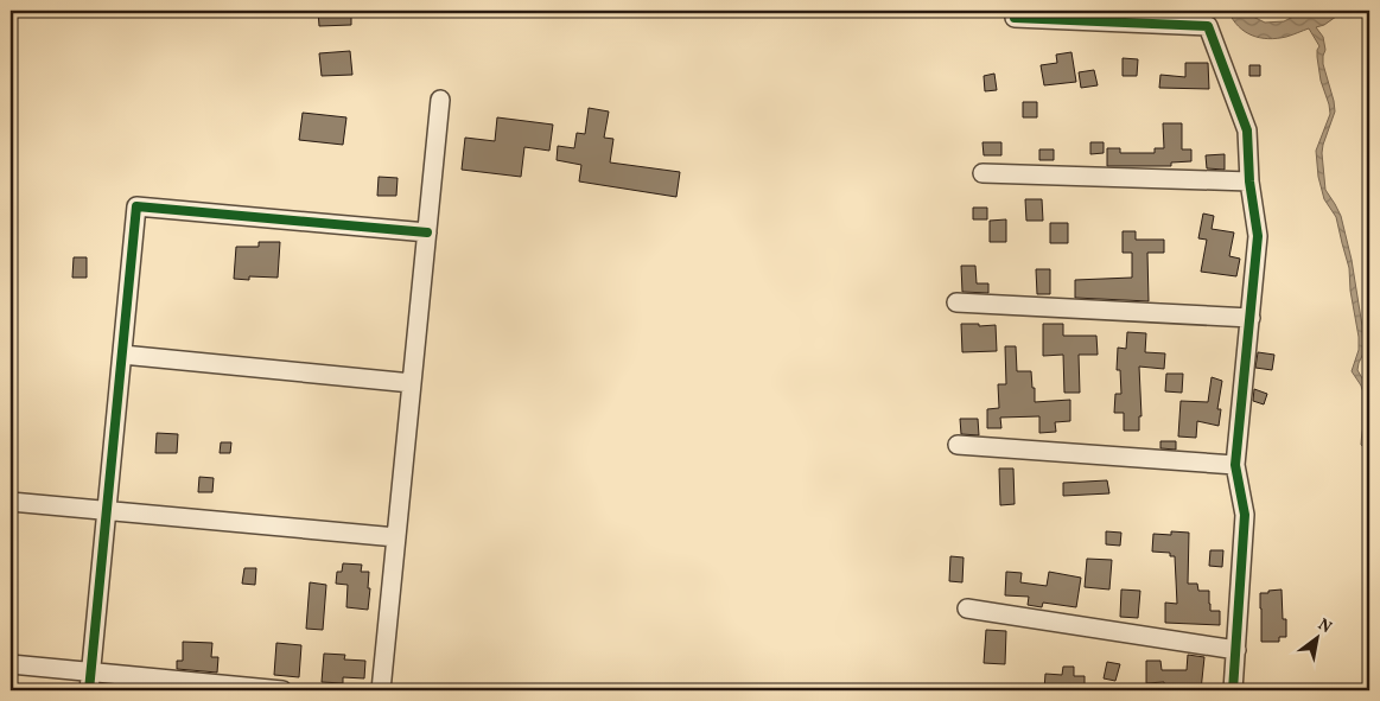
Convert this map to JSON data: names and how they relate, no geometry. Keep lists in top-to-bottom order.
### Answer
{
  "north": "top right"
}
